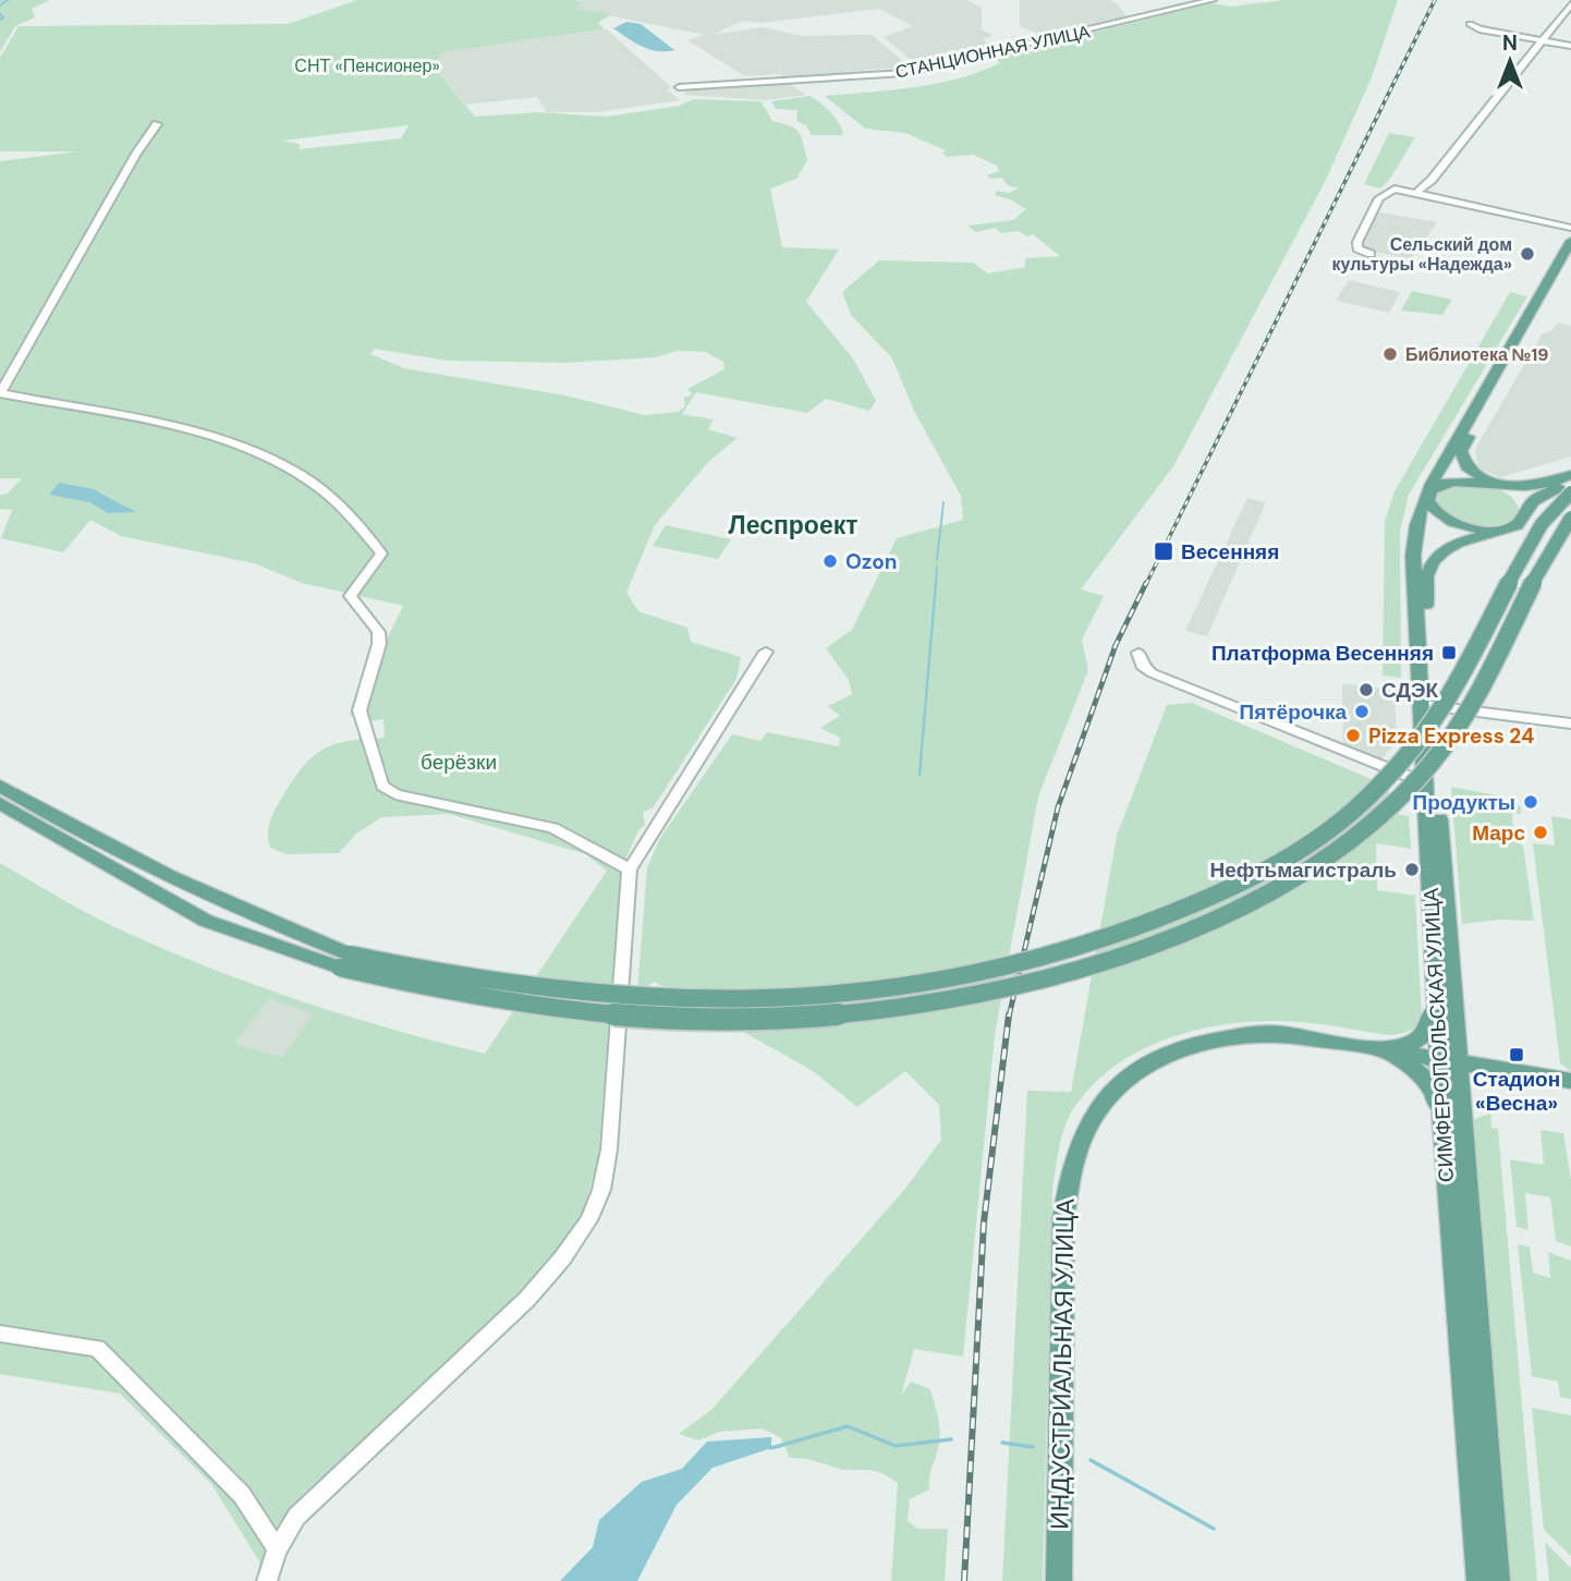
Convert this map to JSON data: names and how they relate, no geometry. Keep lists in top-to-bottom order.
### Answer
{
  "streets": {
    "main road": ["СИМФЕРОПОЛЬСКАЯ УЛИЦА", "ИНДУСТРИАЛЬНАЯ УЛИЦА"],
    "street": ["СТАНЦИОННАЯ УЛИЦА"]
  },
  "crossings": [
    ["СИМФЕРОПОЛЬСКАЯ УЛИЦА", "ИНДУСТРИАЛЬНАЯ УЛИЦА"]
  ],
  "districts": ["Леспроект"],
  "parks": ["СНТ «Пенсионер»", "берёзки"],
  "places": {
    "other": [
      "Сельский дом культуры «Надежда»",
      "Библиотека №19",
      "Ozon",
      "СДЭК",
      "Пятёрочка",
      "Pizza Express 24",
      "Продукты",
      "Марс",
      "Нефтьмагистраль"
    ],
    "transit": ["Весенняя", "Платформа Весенняя", "Стадион «Весна»"]
  },
  "north": "top"
}
